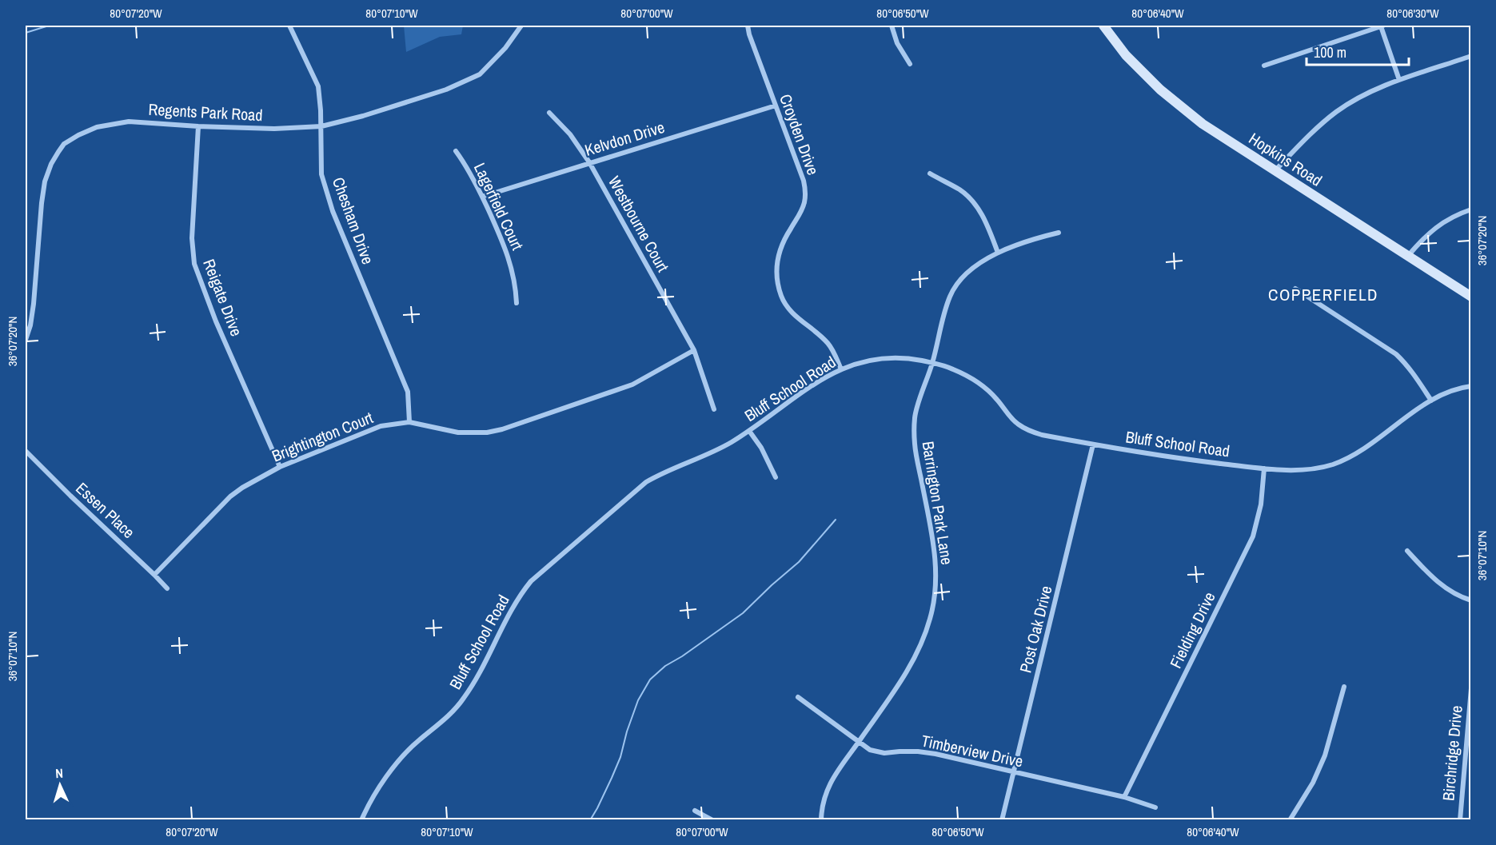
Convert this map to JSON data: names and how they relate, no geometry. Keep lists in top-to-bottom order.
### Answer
{
  "streets": {
    "main road": ["Hopkins Road"],
    "street": [
      "Regents Park Road",
      "Croyden Drive",
      "Kelvdon Drive",
      "Lagerfield Court",
      "Chesham Drive",
      "Westbourne Court",
      "Reigate Drive",
      "Bluff School Road",
      "Brightington Court",
      "Barrington Park Lane",
      "Essen Place",
      "Post Oak Drive",
      "Fielding Drive",
      "Timberview Drive",
      "Birchridge Drive"
    ]
  },
  "crossings": [
    ["Regents Park Road", "Chesham Drive"],
    ["Regents Park Road", "Reigate Drive"],
    ["Croyden Drive", "Kelvdon Drive"],
    ["Croyden Drive", "Bluff School Road"],
    ["Kelvdon Drive", "Lagerfield Court"],
    ["Kelvdon Drive", "Westbourne Court"],
    ["Chesham Drive", "Brightington Court"],
    ["Westbourne Court", "Brightington Court"],
    ["Reigate Drive", "Brightington Court"],
    ["Bluff School Road", "Barrington Park Lane"],
    ["Bluff School Road", "Post Oak Drive"],
    ["Bluff School Road", "Fielding Drive"],
    ["Brightington Court", "Essen Place"],
    ["Barrington Park Lane", "Timberview Drive"],
    ["Post Oak Drive", "Timberview Drive"],
    ["Fielding Drive", "Timberview Drive"]
  ],
  "districts": ["COPPERFIELD"],
  "scale_bar": "100 m",
  "north": "top",
  "coordinates": [
    "80°07'20\"W",
    "80°07'10\"W",
    "80°07'00\"W",
    "80°06'50\"W",
    "80°06'40\"W",
    "80°06'30\"W",
    "36°07'20\"N",
    "36°07'10\"N"
  ]
}
